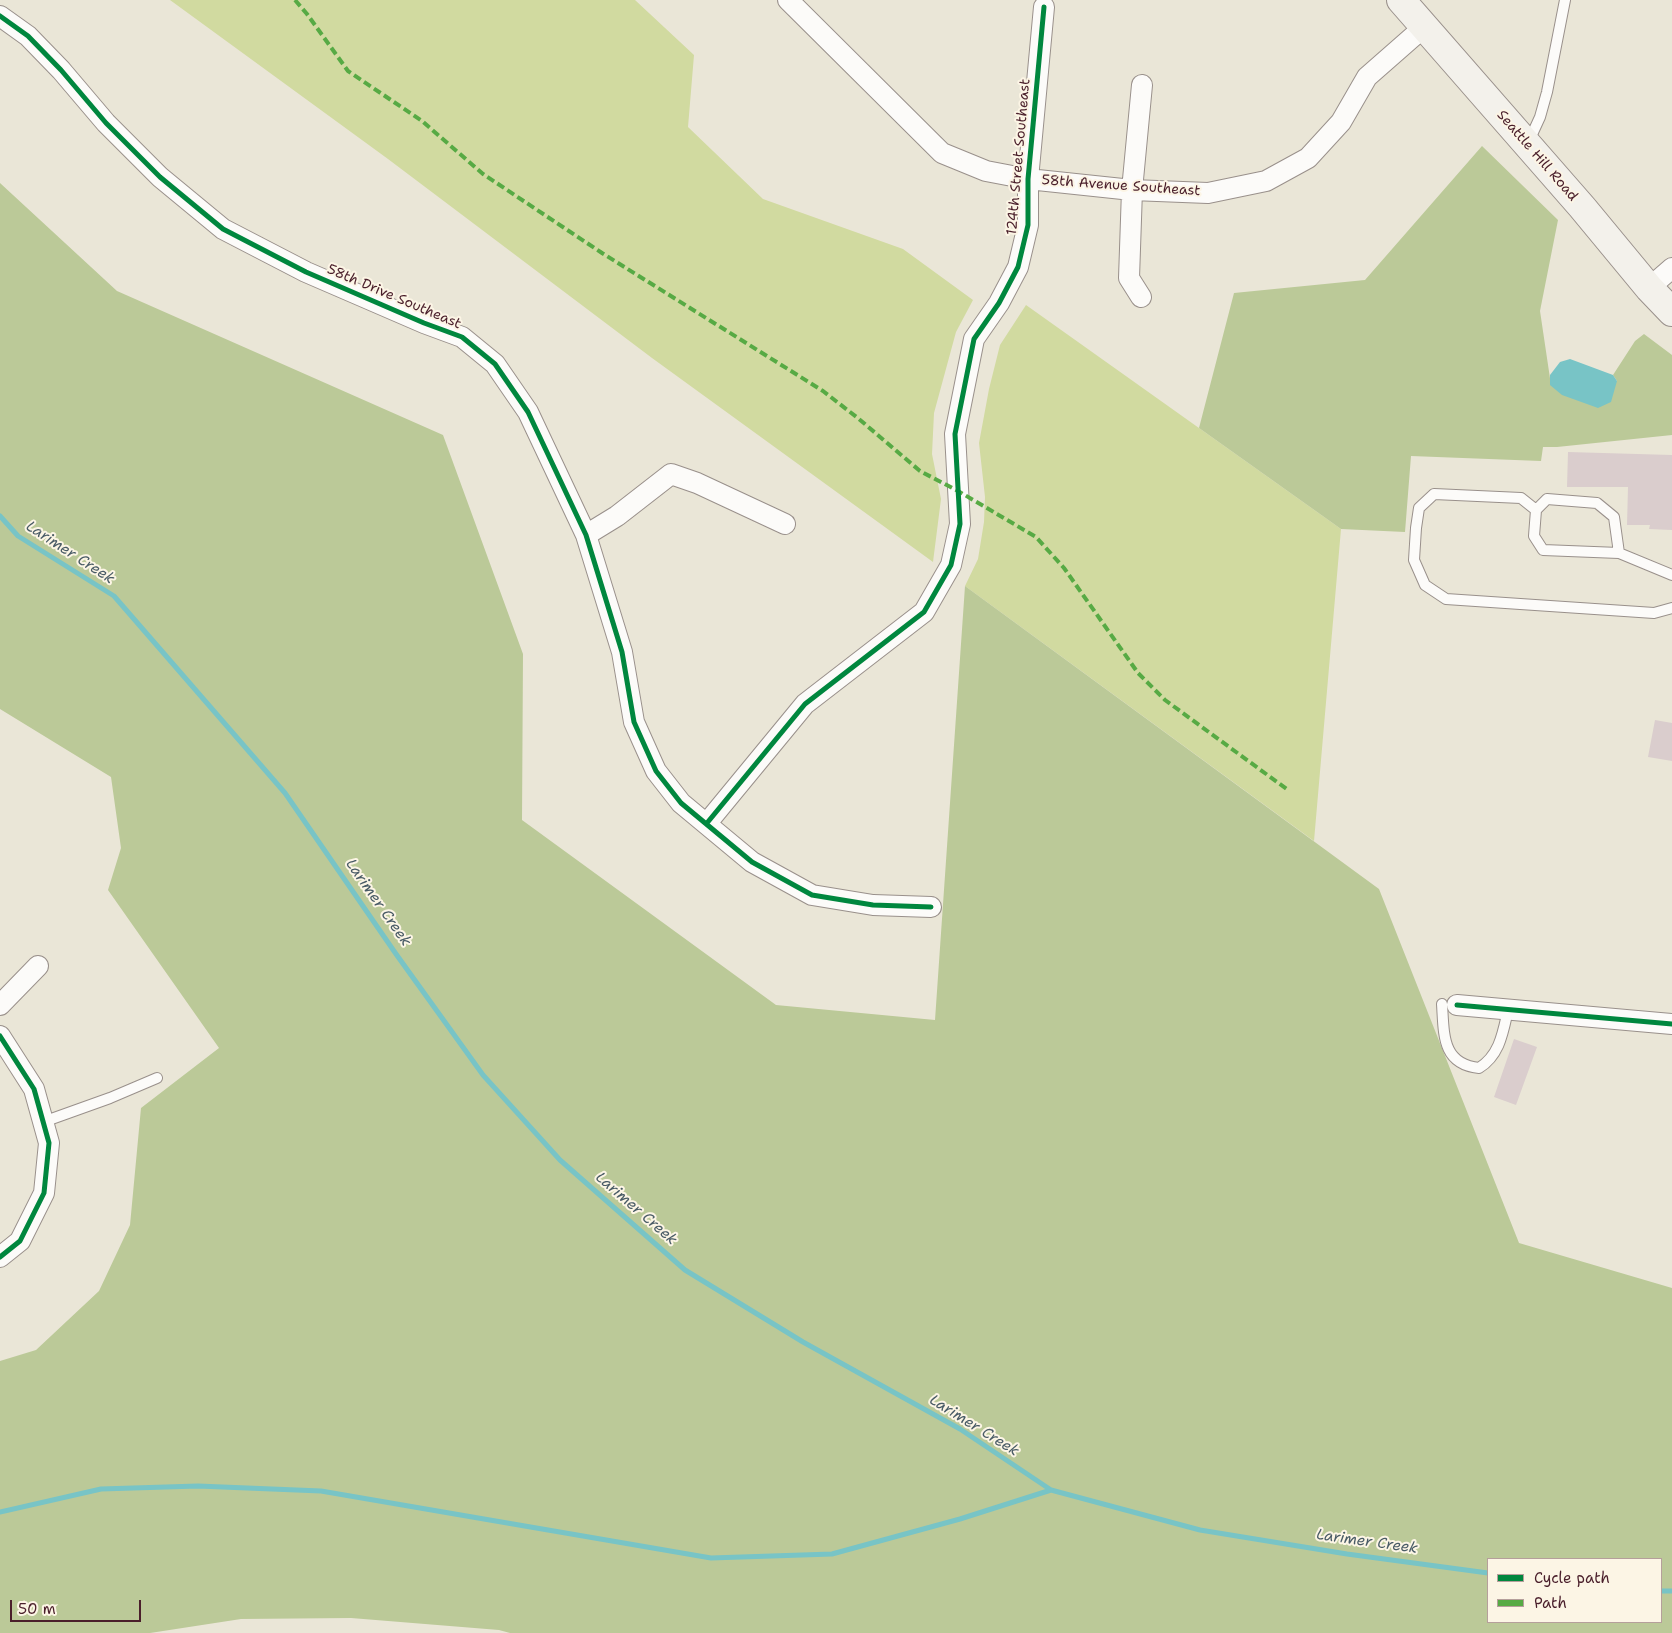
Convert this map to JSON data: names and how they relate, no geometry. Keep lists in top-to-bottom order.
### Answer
{
  "streets": {
    "main road": ["Seattle Hill Road"],
    "street": ["124th Street Southeast", "58th Avenue Southeast", "58th Drive Southeast"]
  },
  "crossings": [
    ["Seattle Hill Road", "58th Avenue Southeast"],
    ["124th Street Southeast", "58th Avenue Southeast"],
    ["124th Street Southeast", "58th Drive Southeast"]
  ],
  "water": ["Larimer Creek"],
  "legend": ["Cycle path", "Path"],
  "scale_bar": "50 m"
}
